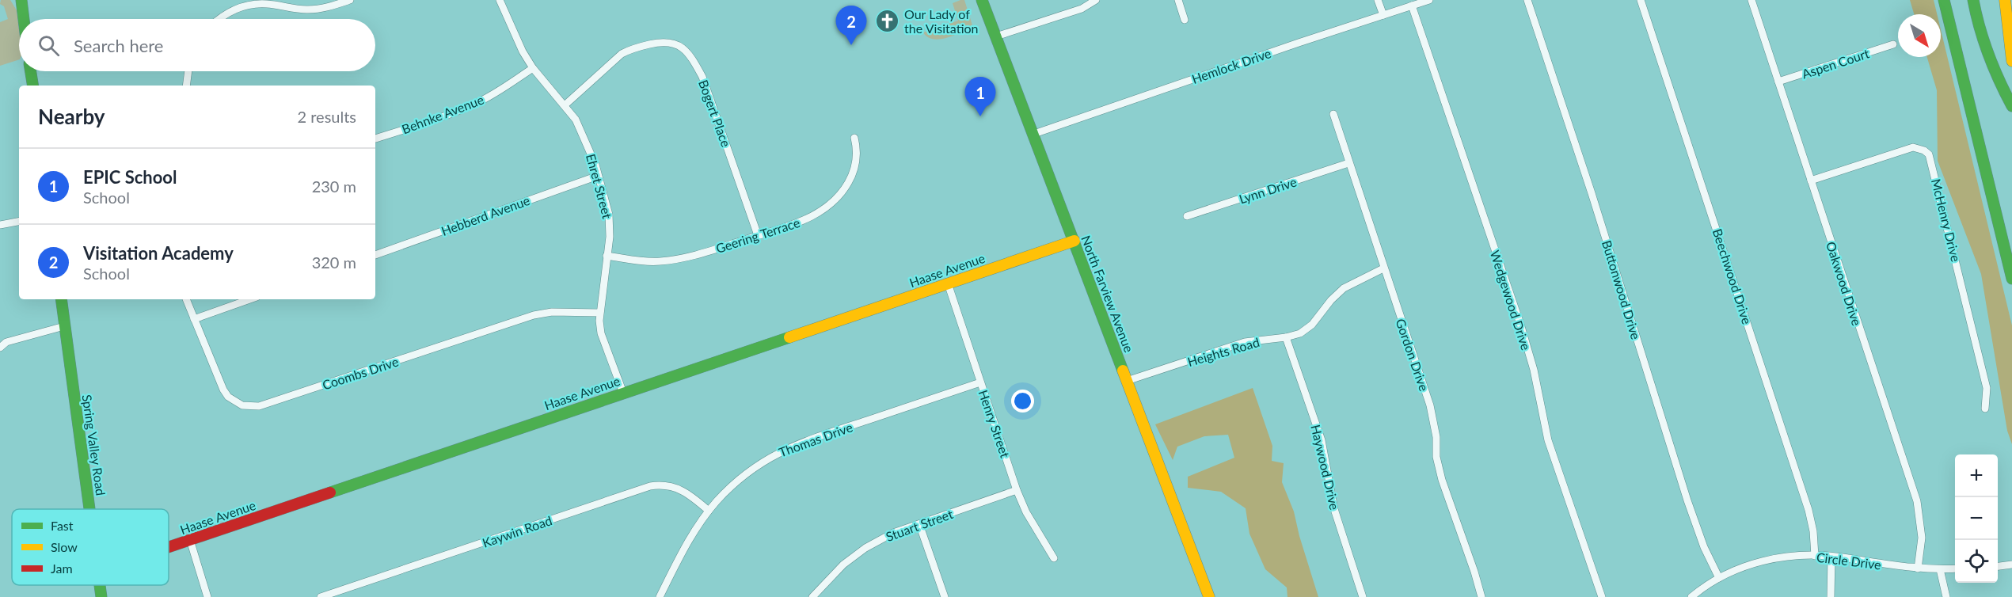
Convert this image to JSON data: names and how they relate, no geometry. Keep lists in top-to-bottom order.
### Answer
{
  "streets": {
    "main road": ["Haase Avenue", "North Farview Avenue", "Spring Valley Road"],
    "street": [
      "Aspen Court",
      "Hemlock Drive",
      "Bogert Place",
      "Behnke Avenue",
      "Ehret Street",
      "Lynn Drive",
      "Hebberd Avenue",
      "McHenry Drive",
      "Geering Terrace",
      "Beechwood Drive",
      "Oakwood Drive",
      "Buttonwood Drive",
      "Wedgewood Drive",
      "Heights Road",
      "Gordon Drive",
      "Coombs Drive",
      "Henry Street",
      "Thomas Drive",
      "Haywood Drive",
      "Stuart Street",
      "Kaywin Road",
      "Circle Drive"
    ]
  },
  "crossings": [
    ["Aspen Court", "Oakwood Drive"],
    ["Hemlock Drive", "North Farview Avenue"],
    ["Hemlock Drive", "Wedgewood Drive"],
    ["Bogert Place", "Ehret Street"],
    ["Bogert Place", "Geering Terrace"],
    ["Behnke Avenue", "Ehret Street"],
    ["Ehret Street", "Hebberd Avenue"],
    ["Ehret Street", "Geering Terrace"],
    ["Ehret Street", "Haase Avenue"],
    ["Ehret Street", "Coombs Drive"],
    ["Lynn Drive", "Gordon Drive"],
    ["McHenry Drive", "Oakwood Drive"],
    ["Haase Avenue", "North Farview Avenue"],
    ["Haase Avenue", "Henry Street"],
    ["Beechwood Drive", "Circle Drive"],
    ["Oakwood Drive", "Circle Drive"],
    ["Buttonwood Drive", "Circle Drive"],
    ["North Farview Avenue", "Heights Road"],
    ["Heights Road", "Gordon Drive"],
    ["Heights Road", "Haywood Drive"],
    ["Henry Street", "Thomas Drive"],
    ["Henry Street", "Stuart Street"],
    ["Thomas Drive", "Kaywin Road"]
  ],
  "places": {
    "church": ["Our Lady of the Visitation"]
  },
  "legend": ["Fast", "Slow", "Jam"],
  "north": "bottom right",
  "page": {
    "pins": ["2", "1"],
    "search": "Search here",
    "heading": ["Nearby", "2 results"],
    "list": [
      {
        "mark": "1",
        "name": "EPIC School",
        "note": "School",
        "value": "230 m"
      },
      {
        "mark": "2",
        "name": "Visitation Academy",
        "note": "School",
        "value": "320 m"
      }
    ],
    "map_buttons": ["+", "−"]
  }
}
